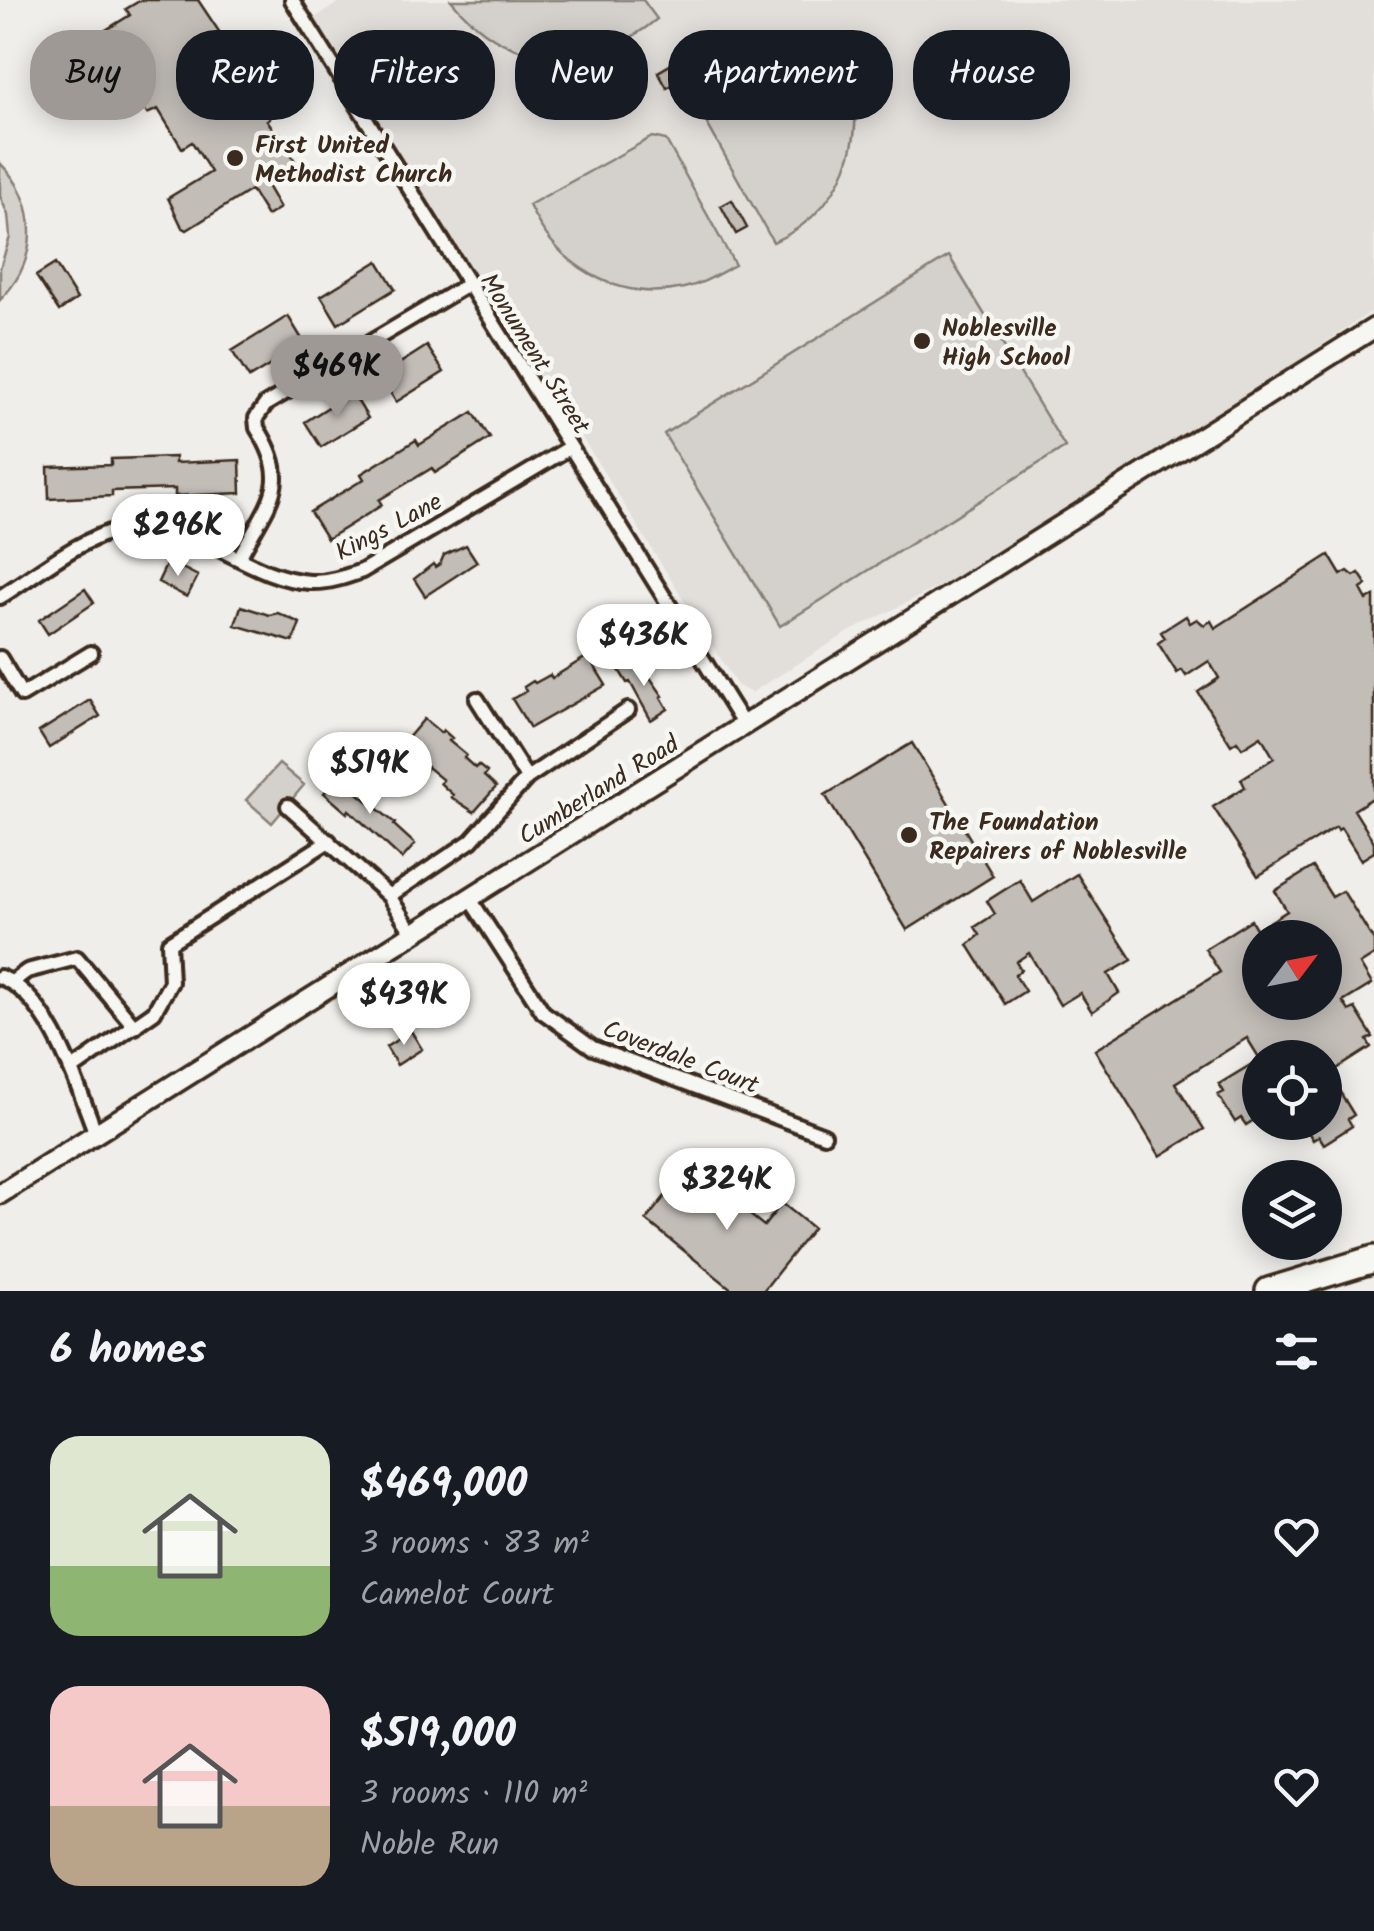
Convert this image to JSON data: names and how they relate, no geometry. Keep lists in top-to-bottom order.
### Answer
{
  "streets": {
    "street": [
      "Monument Street",
      "Kings Lane",
      "Cumberland Road",
      "Coverdale Court"
    ]
  },
  "crossings": [
    ["Monument Street", "Kings Lane"],
    ["Monument Street", "Cumberland Road"],
    ["Cumberland Road", "Coverdale Court"]
  ],
  "places": ["First United Methodist Church", "Noblesville High School", "The Foundation Repairers of Noblesville"],
  "north": "top right",
  "page": {
    "chip": [
      "Buy",
      "Rent",
      "Filters",
      "New",
      "Apartment",
      "House"
    ],
    "price": [
      "$469K",
      "$296K",
      "$436K",
      "$519K",
      "$439K",
      "$324K"
    ],
    "heading": "6 homes",
    "list": [
      {
        "name": "$469,000",
        "note": "3 rooms · 83 m² · Camelot Court"
      },
      {
        "name": "$519,000",
        "note": "3 rooms · 110 m² · Noble Run"
      }
    ]
  }
}
